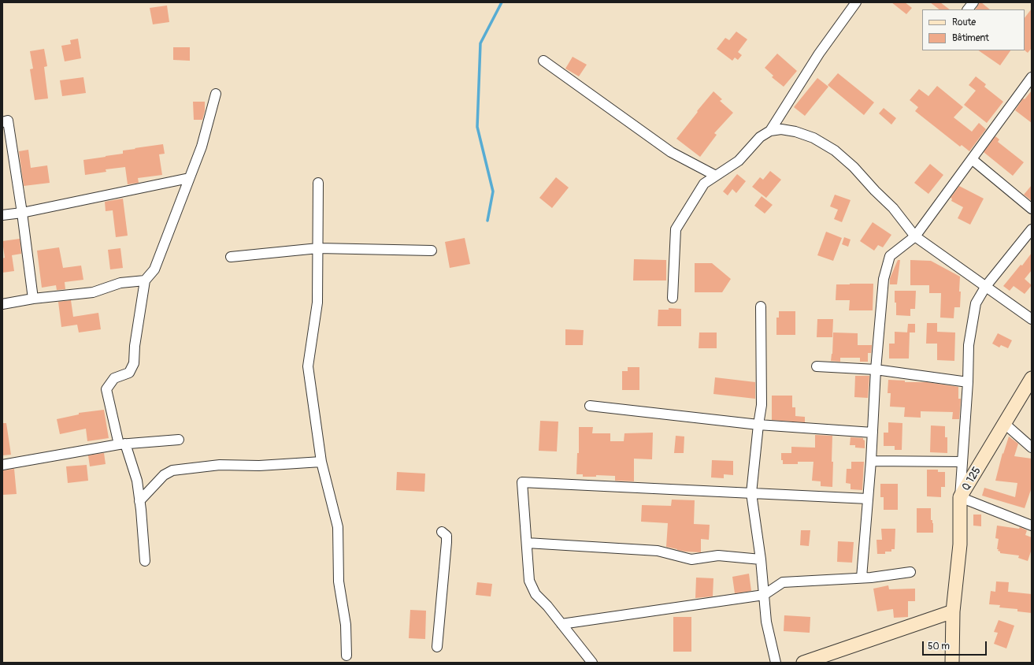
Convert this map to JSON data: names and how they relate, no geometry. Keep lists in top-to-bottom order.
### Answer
{
  "streets": {
    "street": ["Q 125"]
  },
  "legend": ["Route", "Bâtiment"],
  "scale_bar": "50 m"
}
